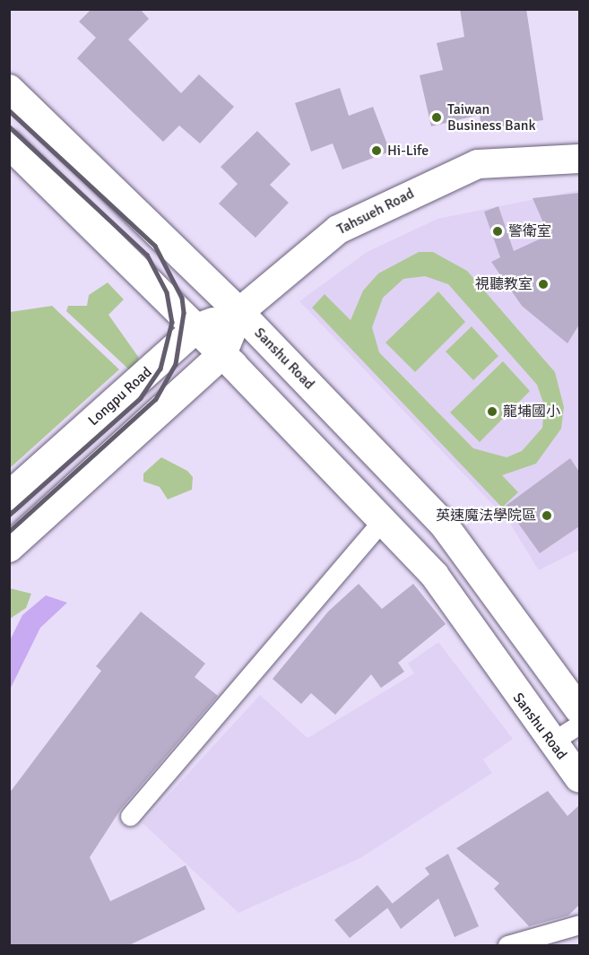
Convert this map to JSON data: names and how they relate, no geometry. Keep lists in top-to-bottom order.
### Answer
{
  "streets": {
    "street": ["Tahsueh Road", "Sanshu Road", "Longpu Road"]
  },
  "crossings": [
    ["Tahsueh Road", "Sanshu Road"],
    ["Tahsueh Road", "Longpu Road"],
    ["Sanshu Road", "Longpu Road"]
  ],
  "places": [
    "Taiwan Business Bank",
    "Hi-Life",
    "警衛室",
    "視聽教室",
    "龍埔國小",
    "英速魔法學院區"
  ]
}
